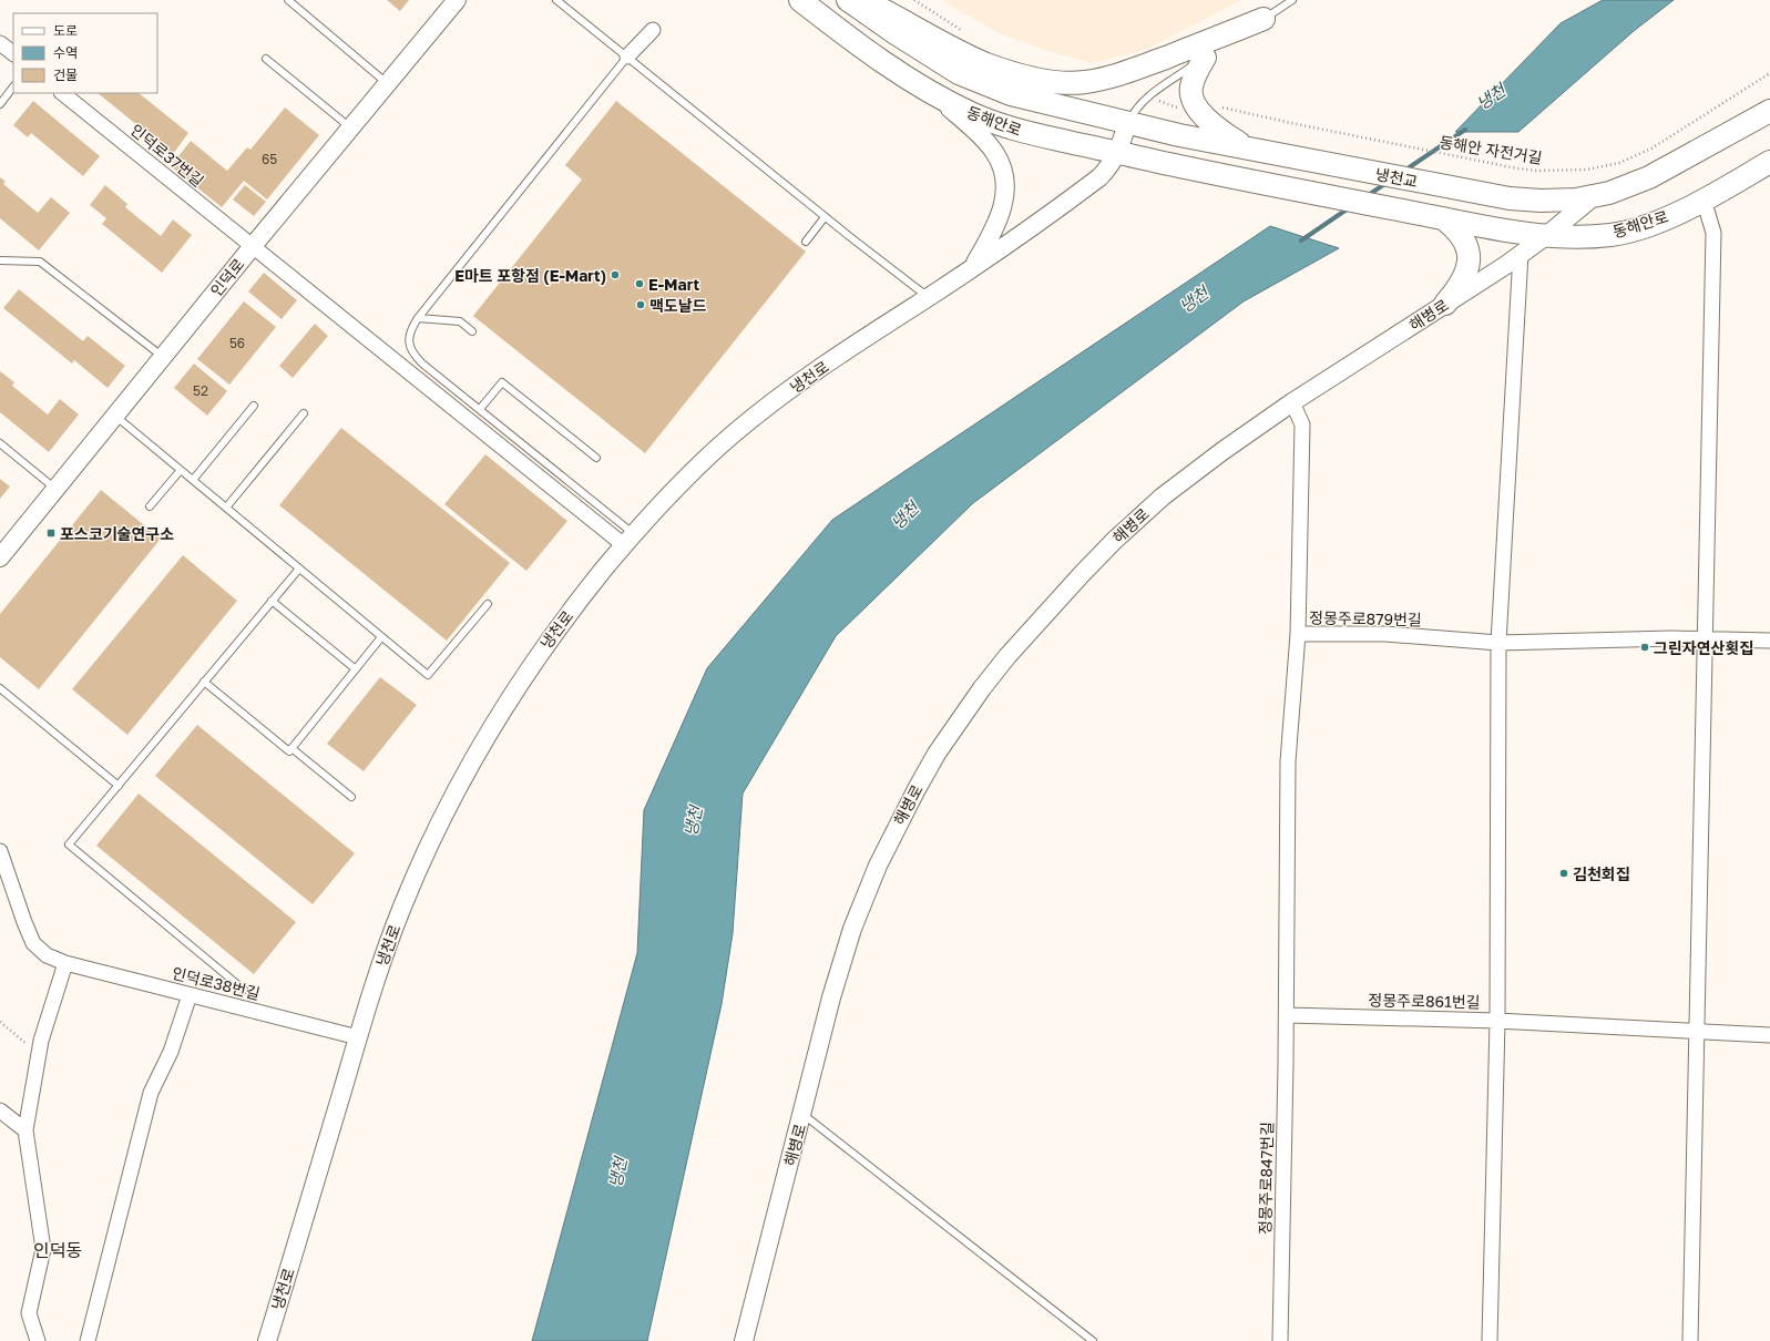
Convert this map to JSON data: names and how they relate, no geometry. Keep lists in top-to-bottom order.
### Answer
{
  "streets": {
    "main road": ["동해안로", "냉천교"],
    "street": [
      "인덕로37번길",
      "인덕로",
      "해병로",
      "냉천로",
      "정몽주로879번길",
      "인덕로38번길",
      "정몽주로861번길",
      "정몽주로847번길"
    ],
    "path": ["동해안 자전거길"]
  },
  "crossings": [
    ["동해안로", "냉천교"],
    ["동해안로", "해병로"],
    ["동해안로", "냉천로"],
    ["인덕로37번길", "인덕로"],
    ["인덕로37번길", "냉천로"],
    ["냉천교", "해병로"],
    ["냉천로", "인덕로38번길"],
    ["정몽주로879번길", "정몽주로861번길"],
    ["정몽주로879번길", "정몽주로847번길"],
    ["정몽주로861번길", "정몽주로847번길"]
  ],
  "districts": ["인덕동"],
  "water": ["냉천"],
  "places": {
    "other": [
      "E마트 포항점 (E-Mart)",
      "E-Mart",
      "맥도날드",
      "그린자연산횟집",
      "김천회집"
    ],
    "transit": ["포스코기술연구소"]
  },
  "house_numbers": ["65", "56", "52"],
  "legend": ["도로", "수역", "건물"]
}
